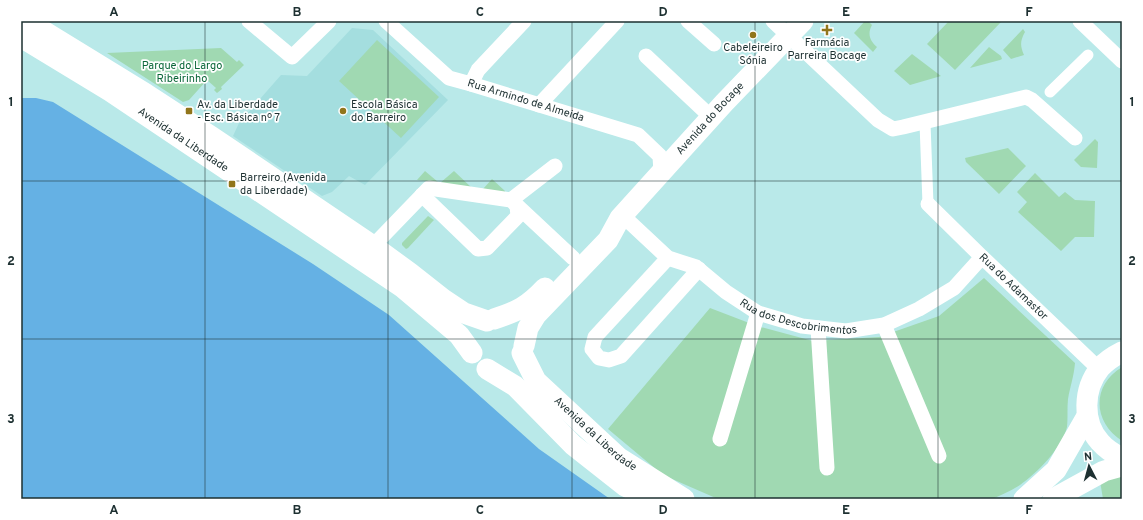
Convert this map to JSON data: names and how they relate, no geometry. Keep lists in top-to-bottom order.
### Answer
{
  "streets": {
    "main road": ["Avenida do Bocage", "Avenida da Liberdade"],
    "street": ["Rua Armindo de Almeida", "Rua do Adamastor", "Rua dos Descobrimentos"]
  },
  "crossings": [
    ["Rua Armindo de Almeida", "Avenida do Bocage"],
    ["Avenida do Bocage", "Avenida da Liberdade"],
    ["Avenida do Bocage", "Rua dos Descobrimentos"],
    ["Rua do Adamastor", "Rua dos Descobrimentos"]
  ],
  "parks": ["Parque do Largo Ribeirinho"],
  "places": {
    "health": ["Farmácia Parreira Bocage"],
    "other": ["Cabeleireiro Sónia", "Escola Básica do Barreiro"],
    "transit": ["Av. da Liberdade - Esc. Básica nº 7", "Barreiro (Avenida da Liberdade)"]
  },
  "north": "top",
  "grid": {
    "columns": [
      "A",
      "B",
      "C",
      "D",
      "E",
      "F"
    ],
    "rows": ["1", "2", "3"]
  }
}
